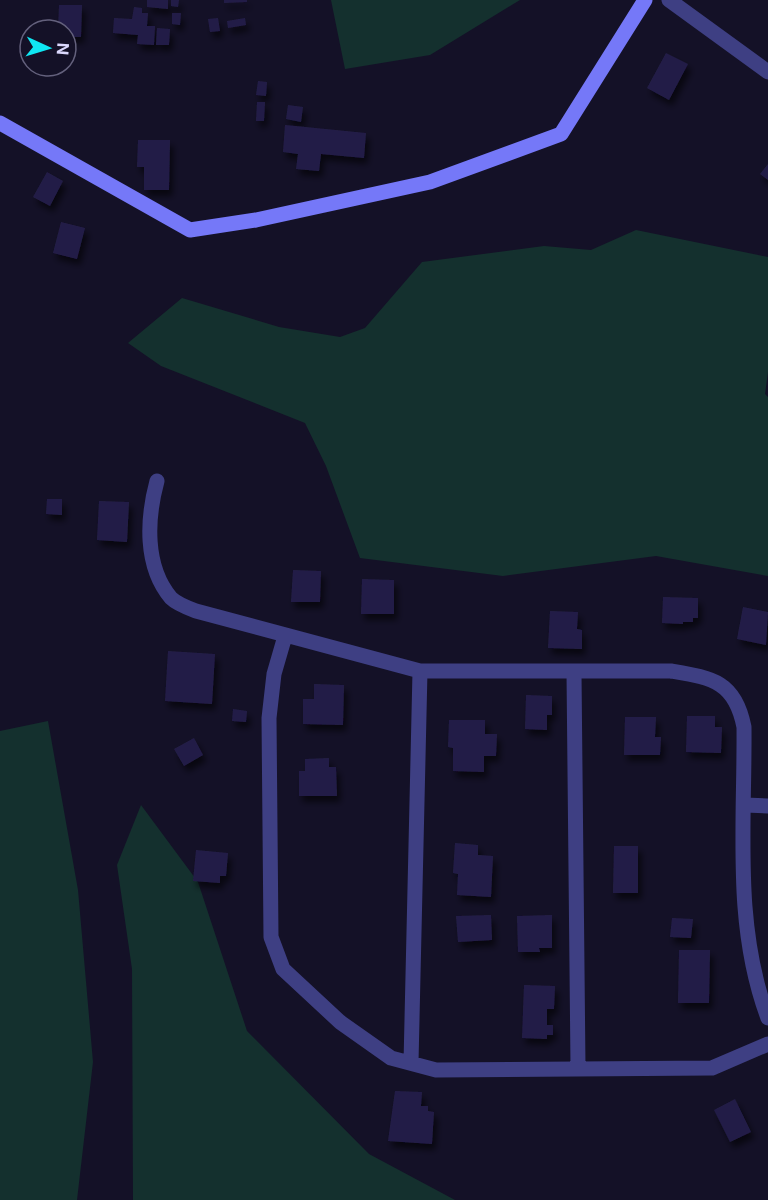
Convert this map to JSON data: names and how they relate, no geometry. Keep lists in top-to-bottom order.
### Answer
{
  "north": "right"
}
